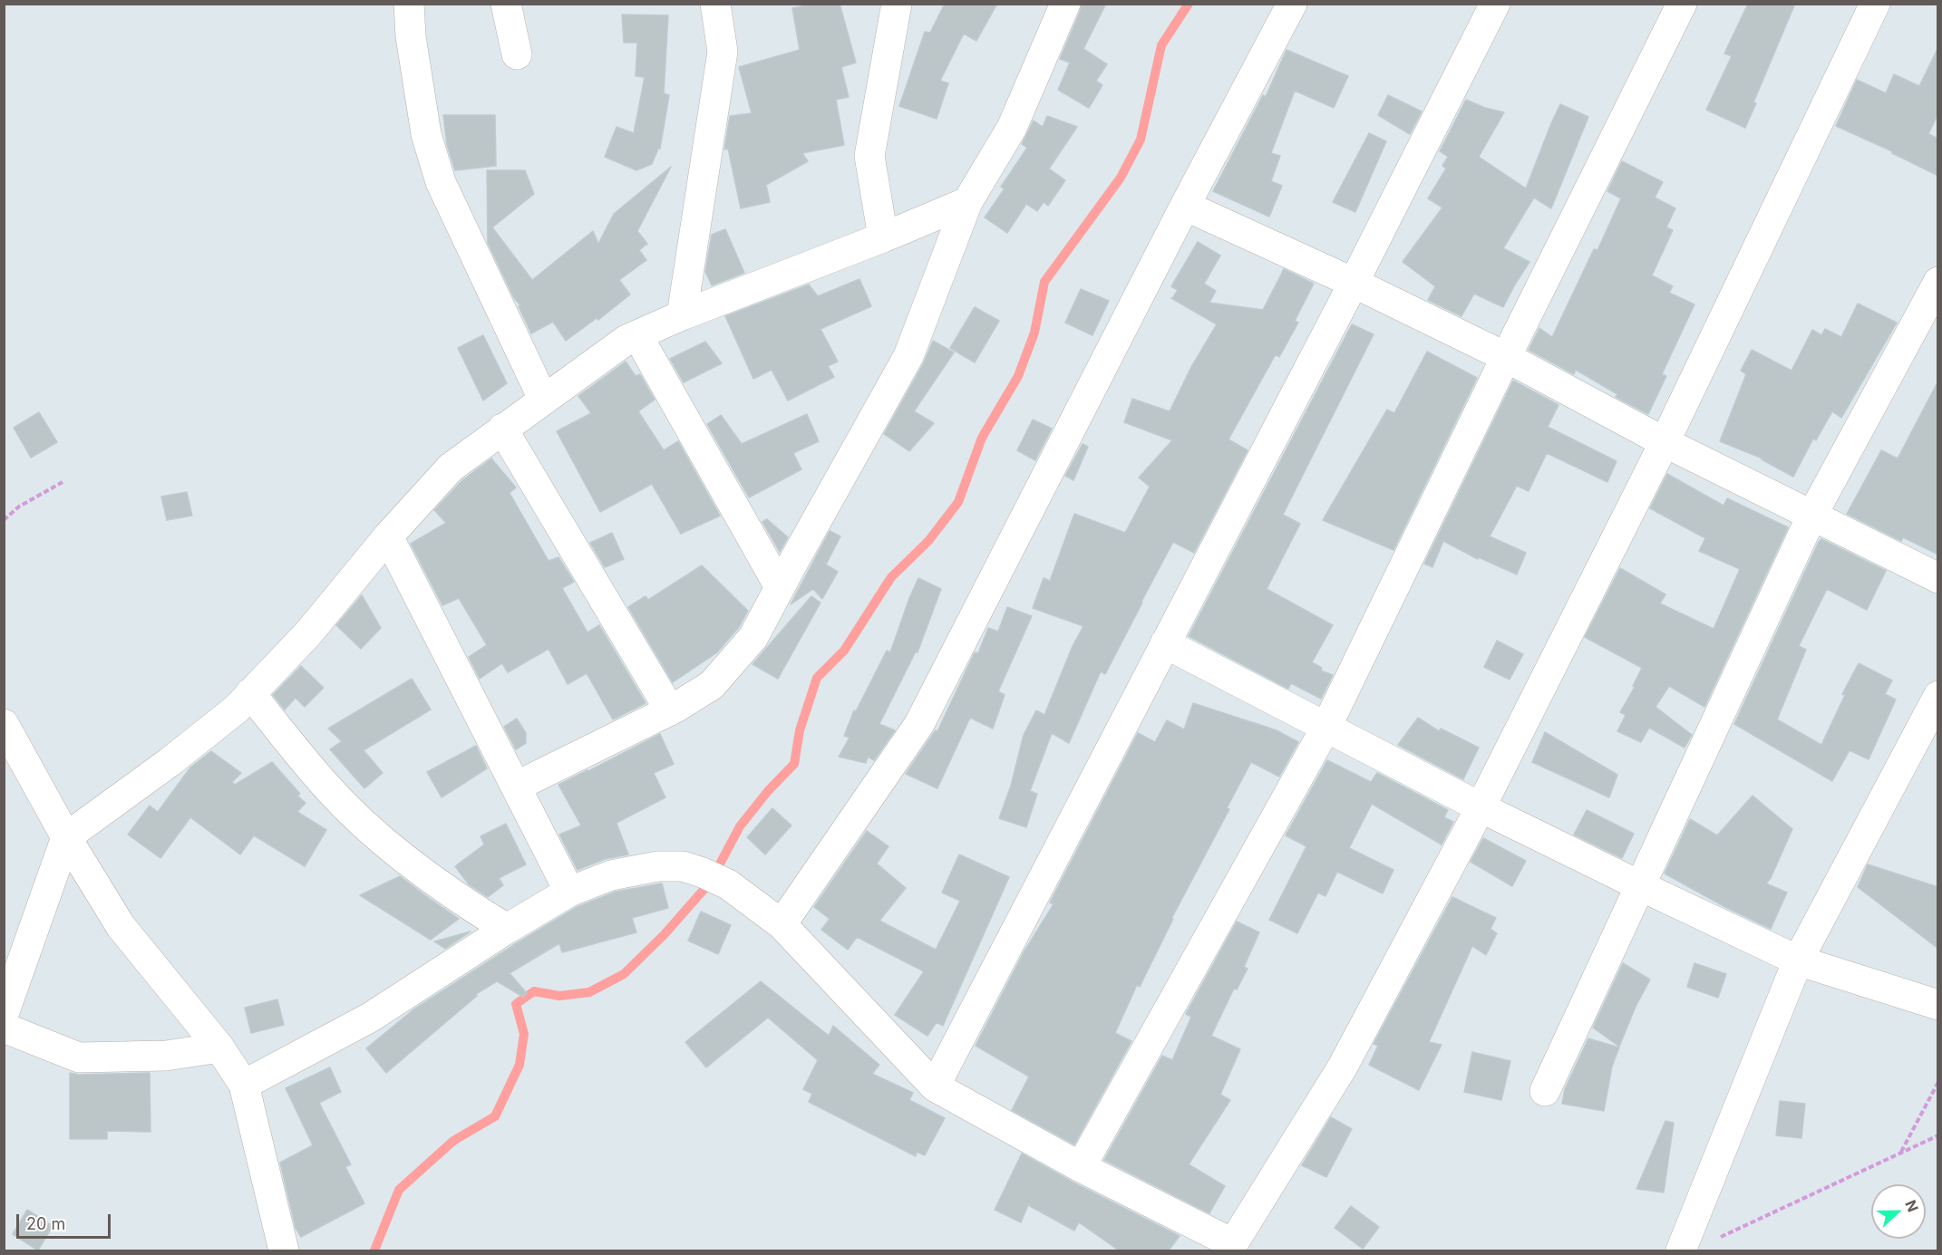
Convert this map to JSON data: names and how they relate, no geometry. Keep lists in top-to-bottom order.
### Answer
{
  "scale_bar": "20 m",
  "north": "right"
}
